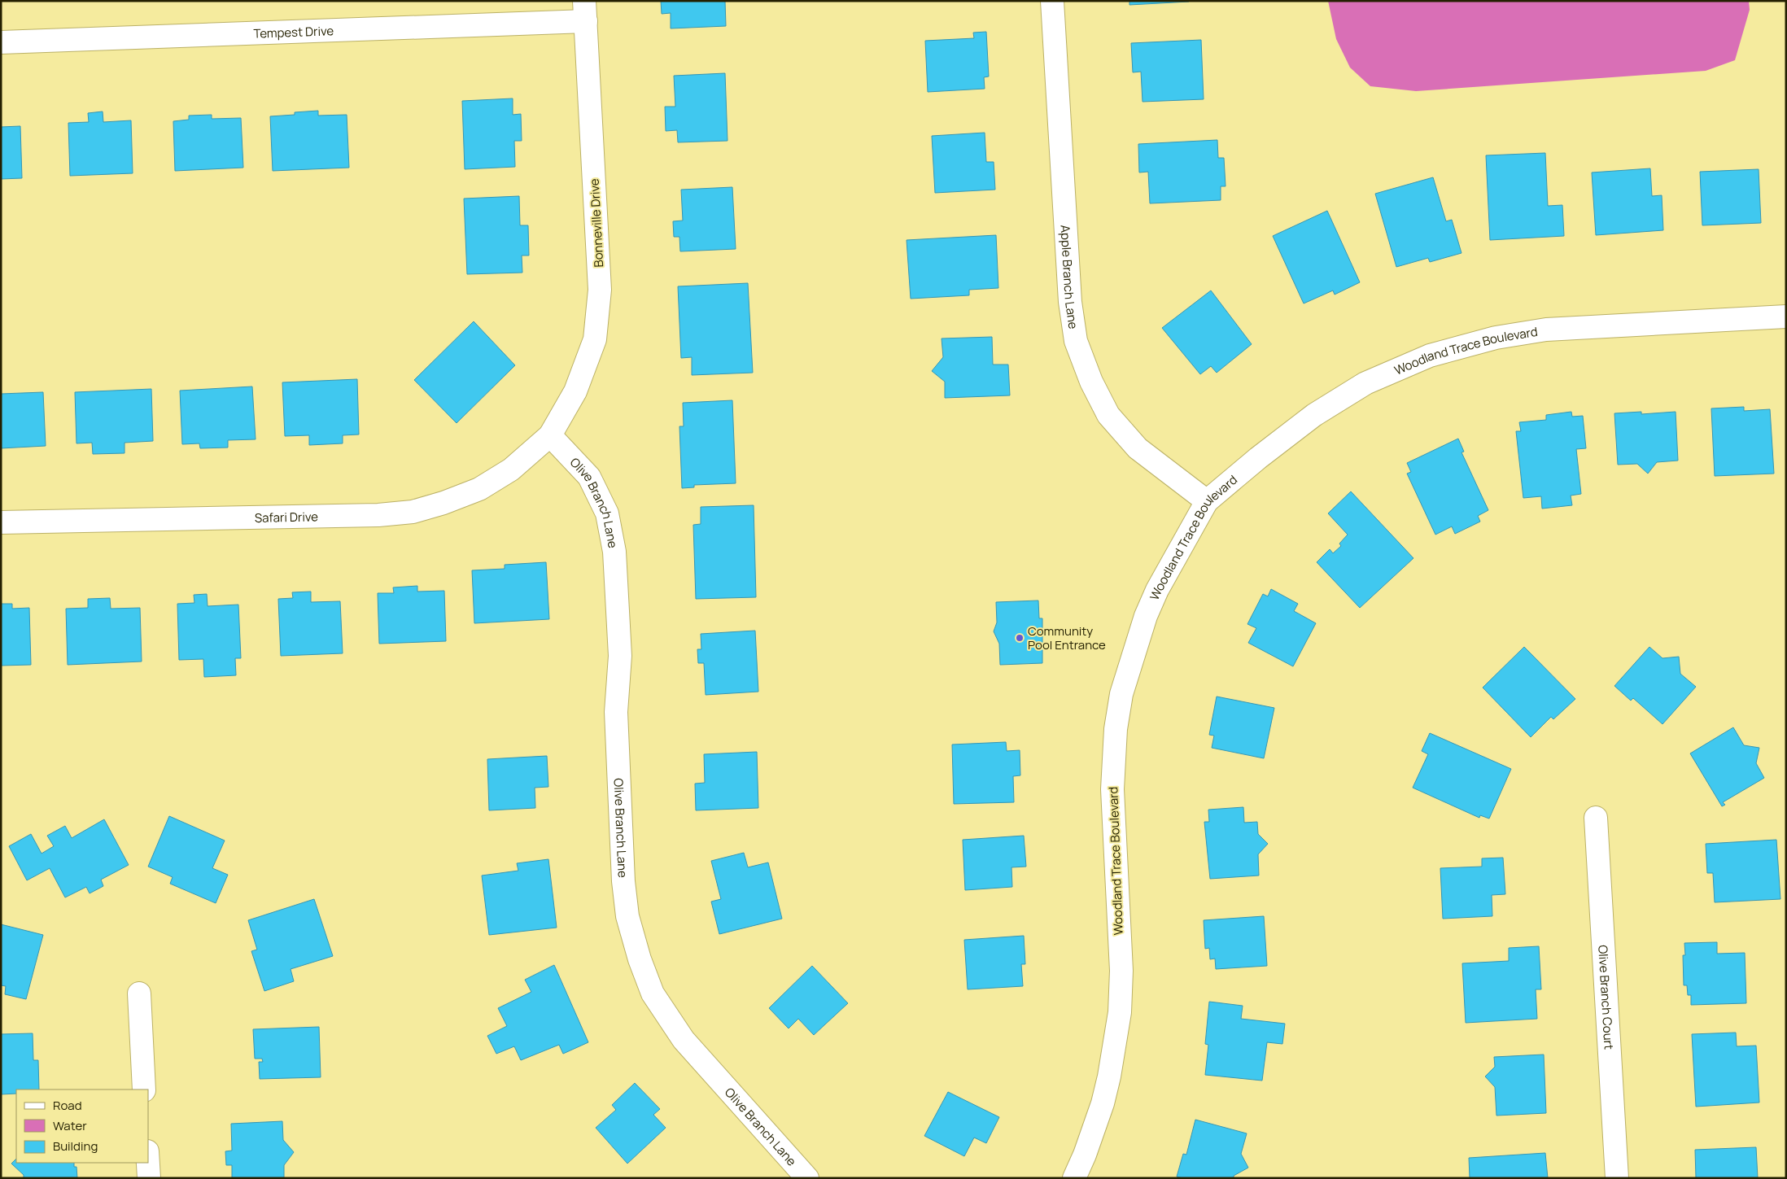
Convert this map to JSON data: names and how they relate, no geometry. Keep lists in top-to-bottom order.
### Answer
{
  "streets": {
    "street": [
      "Tempest Drive",
      "Bonneville Drive",
      "Apple Branch Lane",
      "Woodland Trace Boulevard",
      "Olive Branch Lane",
      "Safari Drive",
      "Olive Branch Court"
    ]
  },
  "crossings": [
    ["Tempest Drive", "Bonneville Drive"],
    ["Bonneville Drive", "Olive Branch Lane"],
    ["Bonneville Drive", "Safari Drive"],
    ["Apple Branch Lane", "Woodland Trace Boulevard"],
    ["Olive Branch Lane", "Safari Drive"]
  ],
  "places": ["Community Pool Entrance"],
  "legend": ["Road", "Water", "Building"]
}
